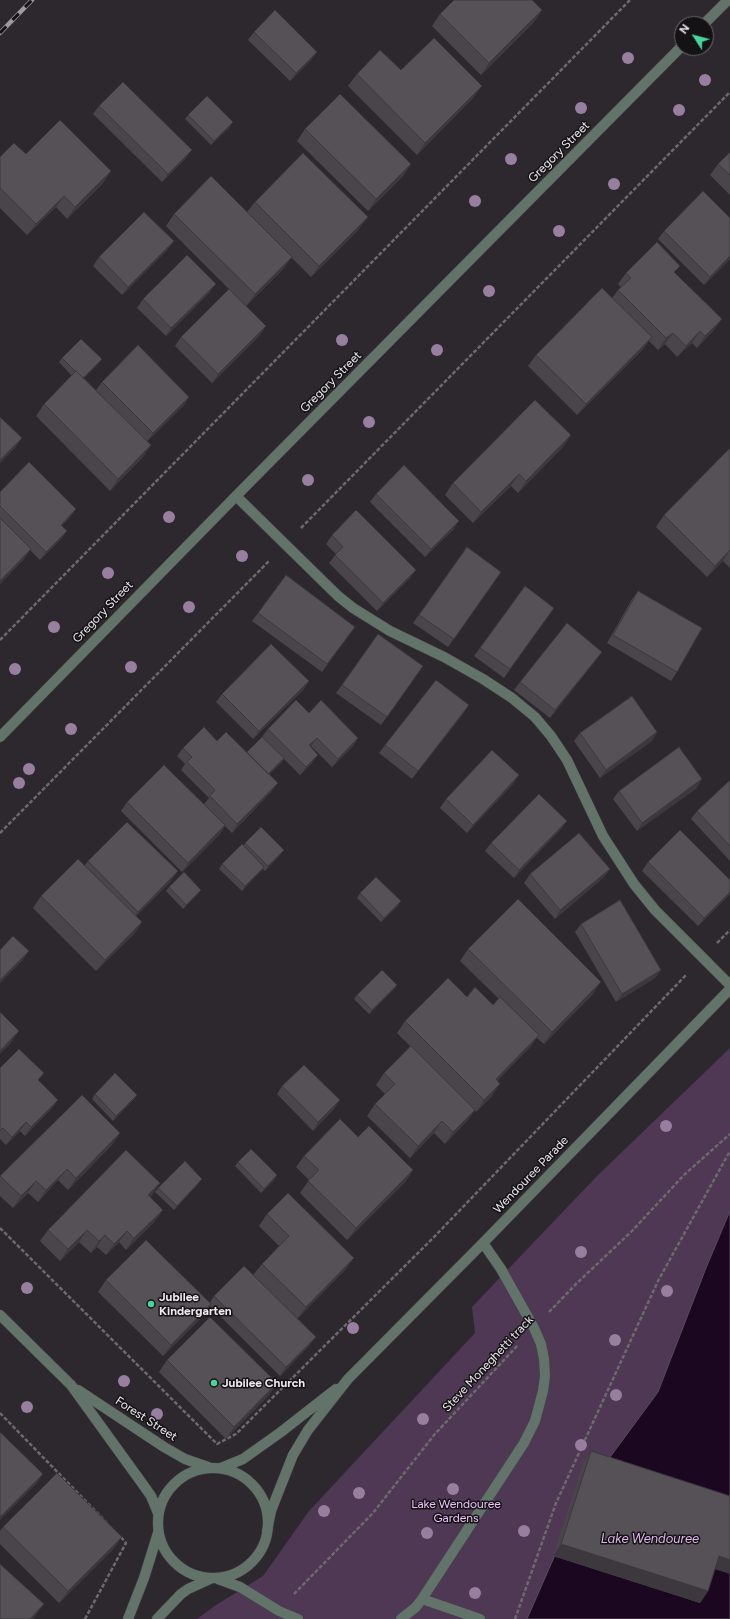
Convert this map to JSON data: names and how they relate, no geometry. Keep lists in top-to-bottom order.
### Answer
{
  "streets": {
    "street": ["Gregory Street", "Wendouree Parade", "Forest Street"],
    "path": ["Steve Moneghetti track"]
  },
  "crossings": [
    ["Wendouree Parade", "Forest Street"]
  ],
  "water": ["Lake Wendouree"],
  "parks": ["Lake Wendouree Gardens"],
  "places": ["Jubilee Kindergarten", "Jubilee Church"],
  "north": "top left"
}
